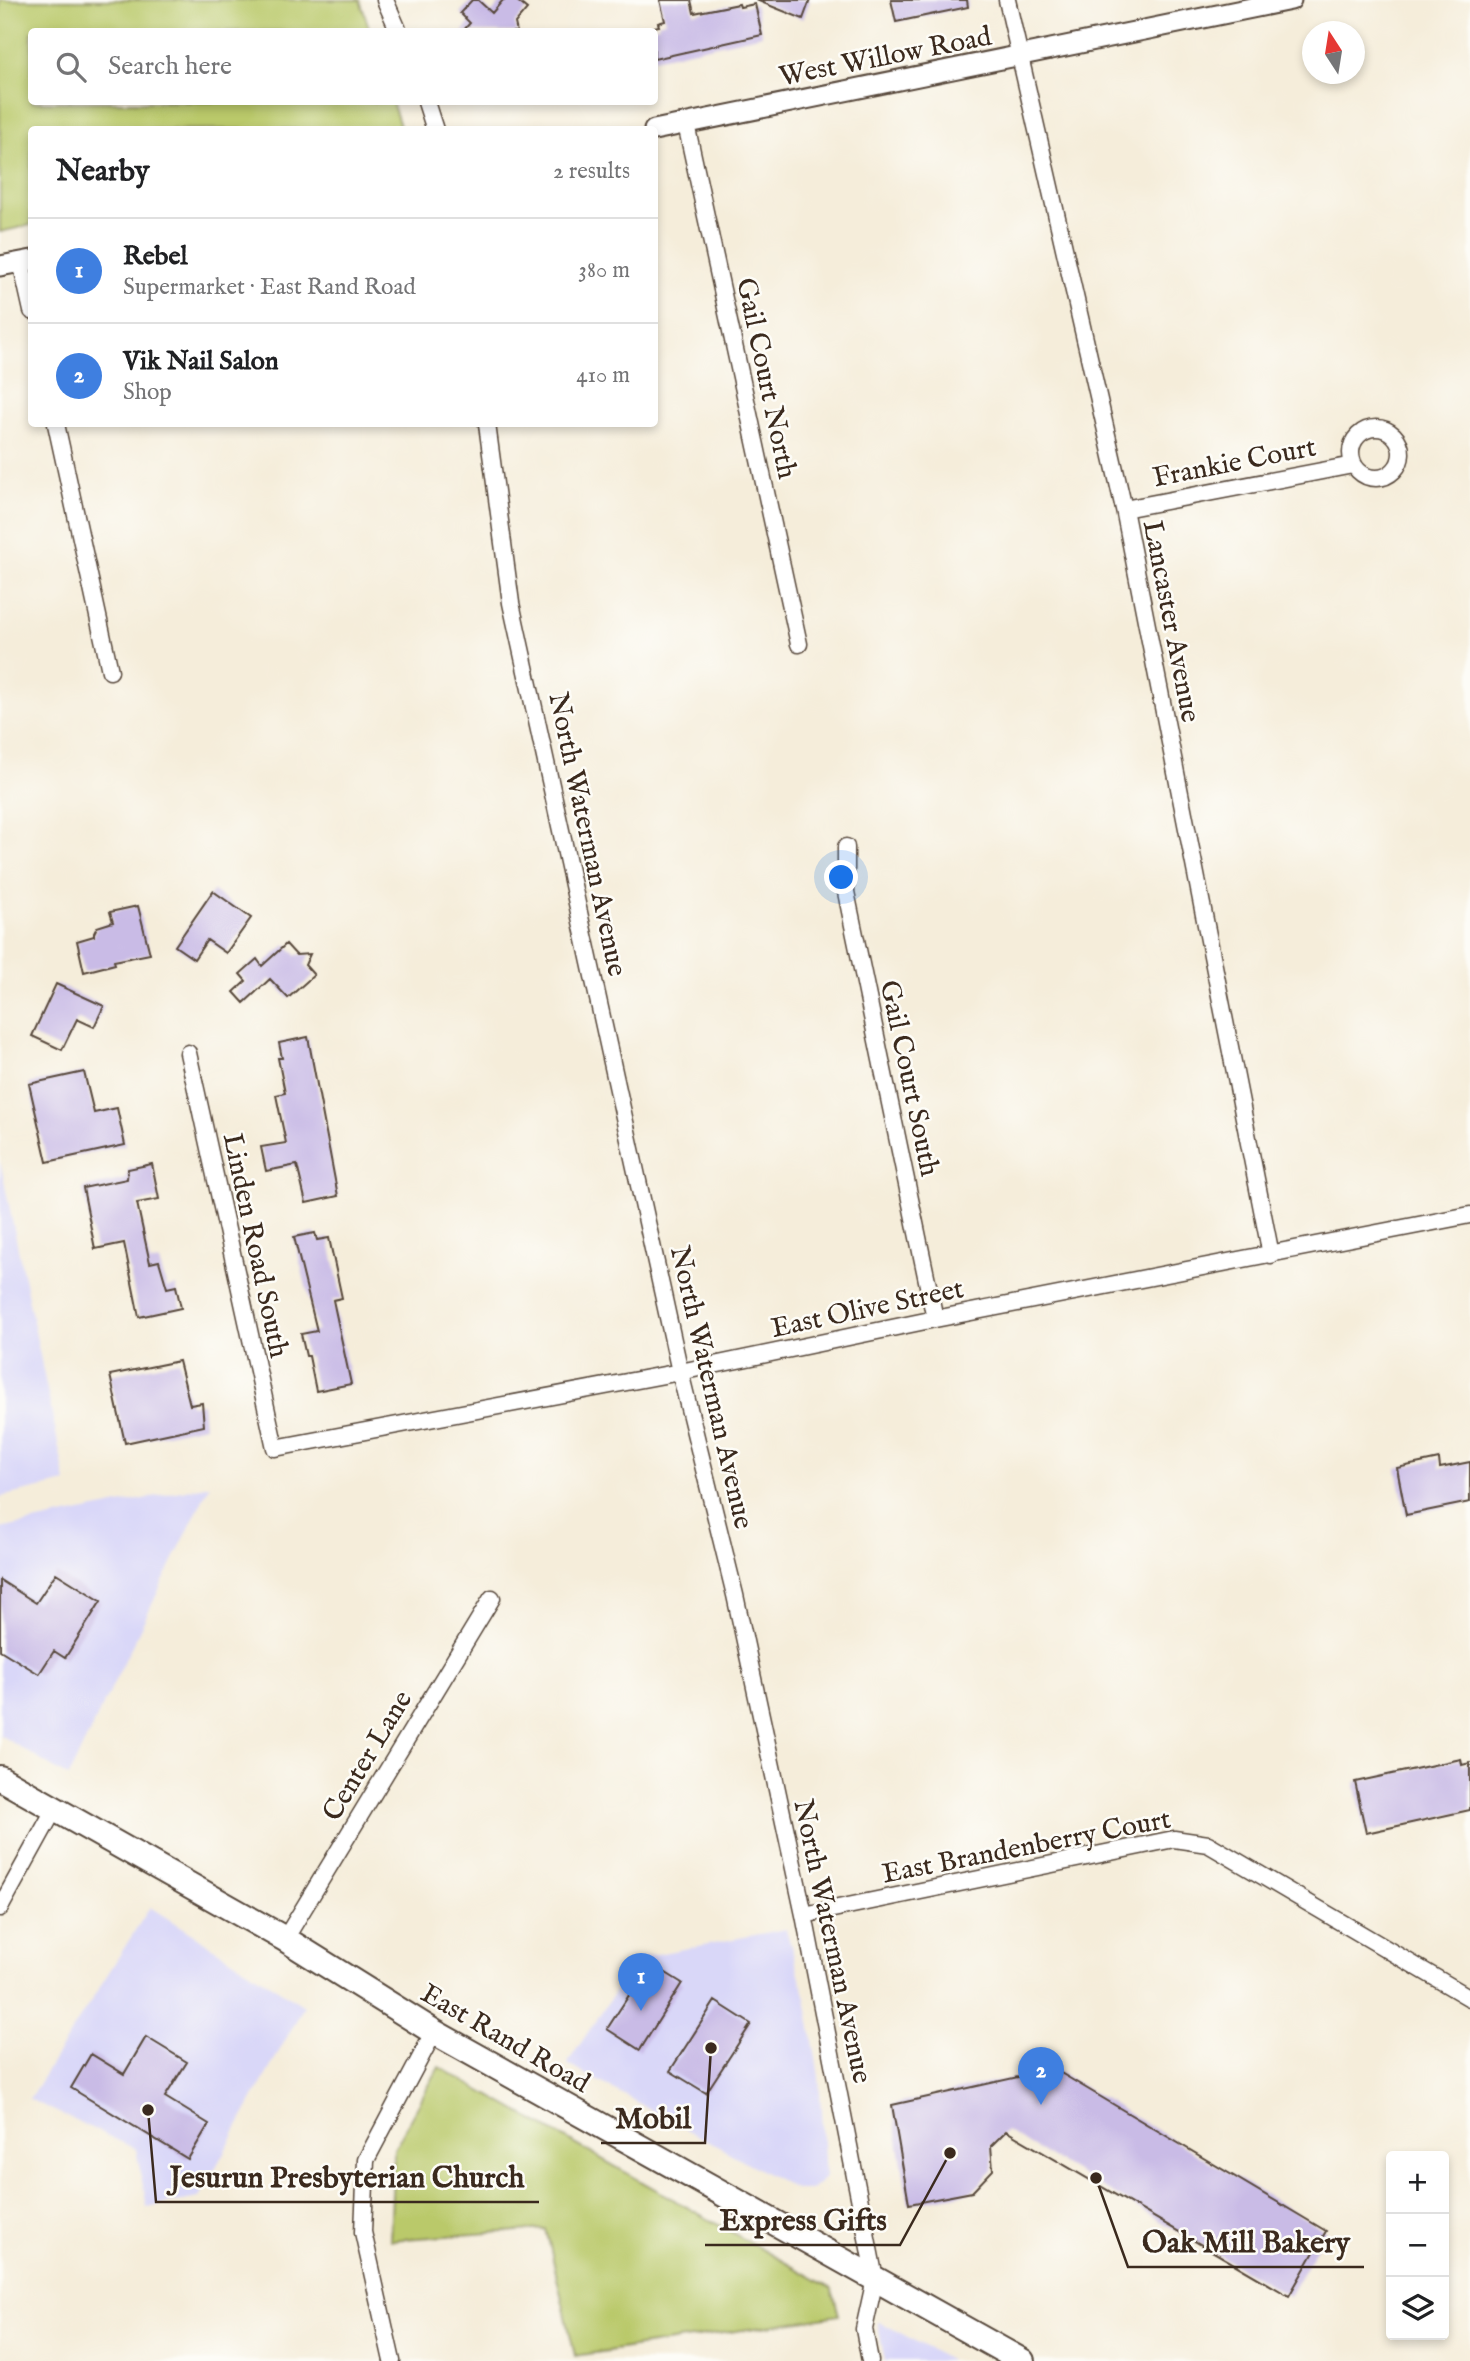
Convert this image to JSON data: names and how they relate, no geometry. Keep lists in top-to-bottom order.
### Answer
{
  "streets": {
    "main road": ["East Rand Road"],
    "street": [
      "West Willow Road",
      "Gail Court North",
      "Frankie Court",
      "Lancaster Avenue",
      "North Waterman Avenue",
      "Gail Court South",
      "Linden Road South",
      "East Olive Street",
      "Center Lane",
      "East Brandenberry Court"
    ]
  },
  "crossings": [
    ["West Willow Road", "Gail Court North"],
    ["West Willow Road", "Lancaster Avenue"],
    ["Frankie Court", "Lancaster Avenue"],
    ["Lancaster Avenue", "East Olive Street"],
    ["North Waterman Avenue", "East Olive Street"],
    ["North Waterman Avenue", "East Brandenberry Court"],
    ["North Waterman Avenue", "East Rand Road"],
    ["Gail Court South", "East Olive Street"],
    ["Linden Road South", "East Olive Street"],
    ["Center Lane", "East Rand Road"]
  ],
  "places": [
    "Mobil",
    "Jesurun Presbyterian Church",
    "Express Gifts",
    "Oak Mill Bakery"
  ],
  "north": "top",
  "page": {
    "search": "Search here",
    "heading": ["Nearby", "2 results"],
    "list": [
      {
        "mark": "1",
        "name": "Rebel",
        "note": "Supermarket · East Rand Road",
        "value": "380 m"
      },
      {
        "mark": "2",
        "name": "Vik Nail Salon",
        "note": "Shop",
        "value": "410 m"
      }
    ],
    "pins": ["1", "2"],
    "map_buttons": ["+", "−"]
  }
}
